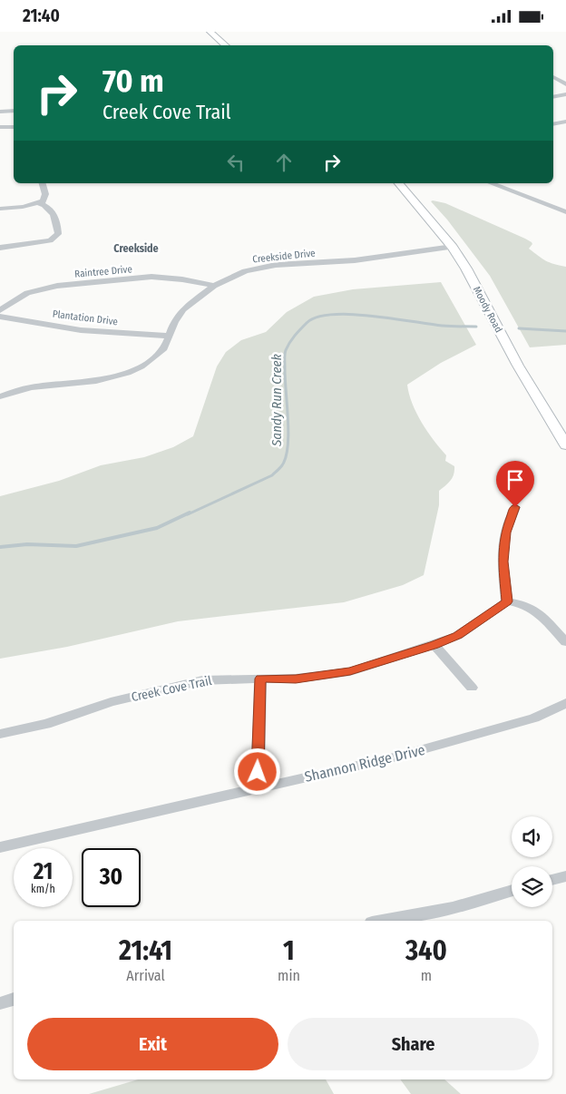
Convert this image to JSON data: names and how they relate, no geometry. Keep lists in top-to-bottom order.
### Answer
{
  "streets": {
    "main road": ["Moody Road"],
    "street": [
      "Creekside Drive",
      "Raintree Drive",
      "Plantation Drive",
      "Creek Cove Trail",
      "Shannon Ridge Drive"
    ]
  },
  "crossings": [
    ["Creekside Drive", "Raintree Drive"],
    ["Creekside Drive", "Moody Road"],
    ["Creekside Drive", "Plantation Drive"]
  ],
  "districts": ["Creekside"],
  "water": ["Sandy Run Creek"],
  "page": {
    "status": "21:40",
    "turn": ["70 m", "Creek Cove Trail"],
    "speed": "21 km/h",
    "limit": "30",
    "eta": [
      "21:41",
      "Arrival",
      "1",
      "min",
      "340",
      "m"
    ],
    "buttons": ["Exit", "Share"]
  }
}
